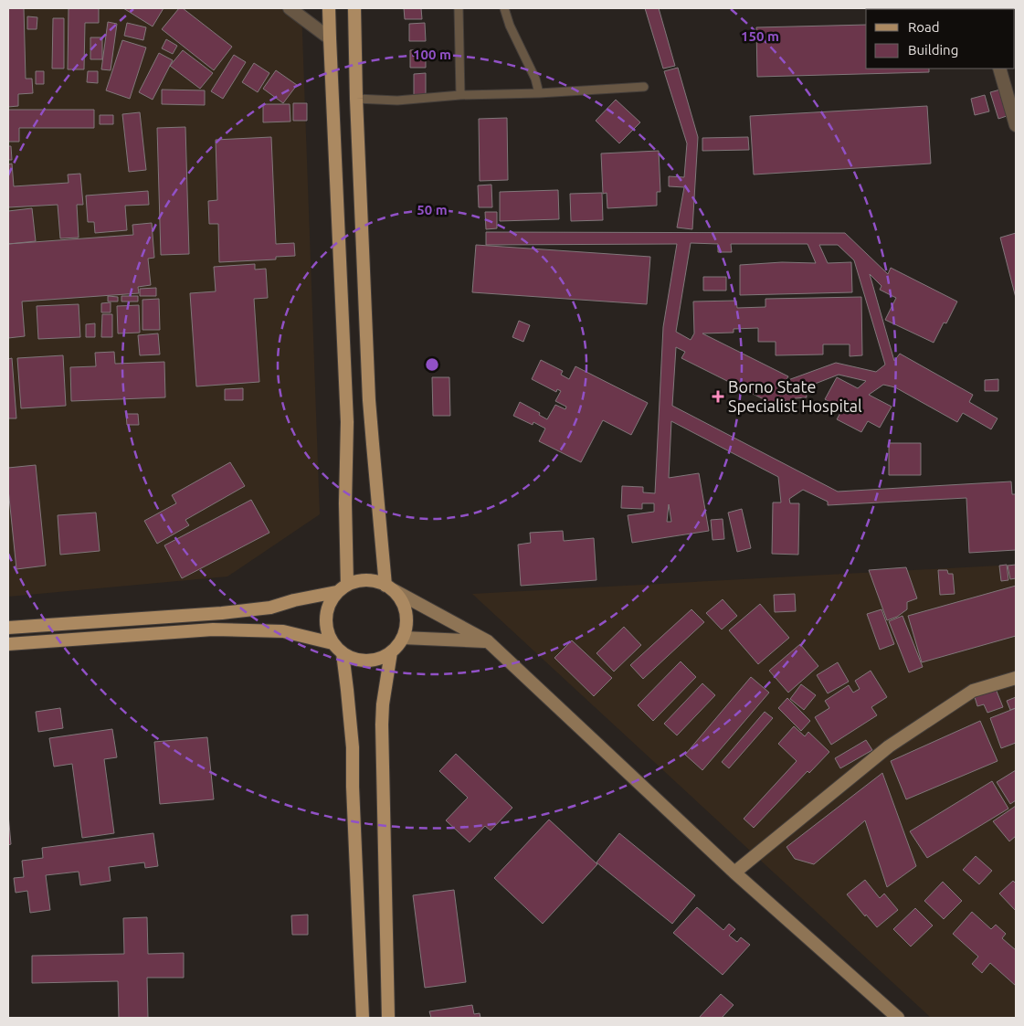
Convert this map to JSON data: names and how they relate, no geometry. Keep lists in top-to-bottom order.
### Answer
{
  "places": {
    "health": ["Borno State Specialist Hospital"]
  },
  "legend": ["Road", "Building"],
  "rings": ["150 m", "100 m", "50 m"]
}
